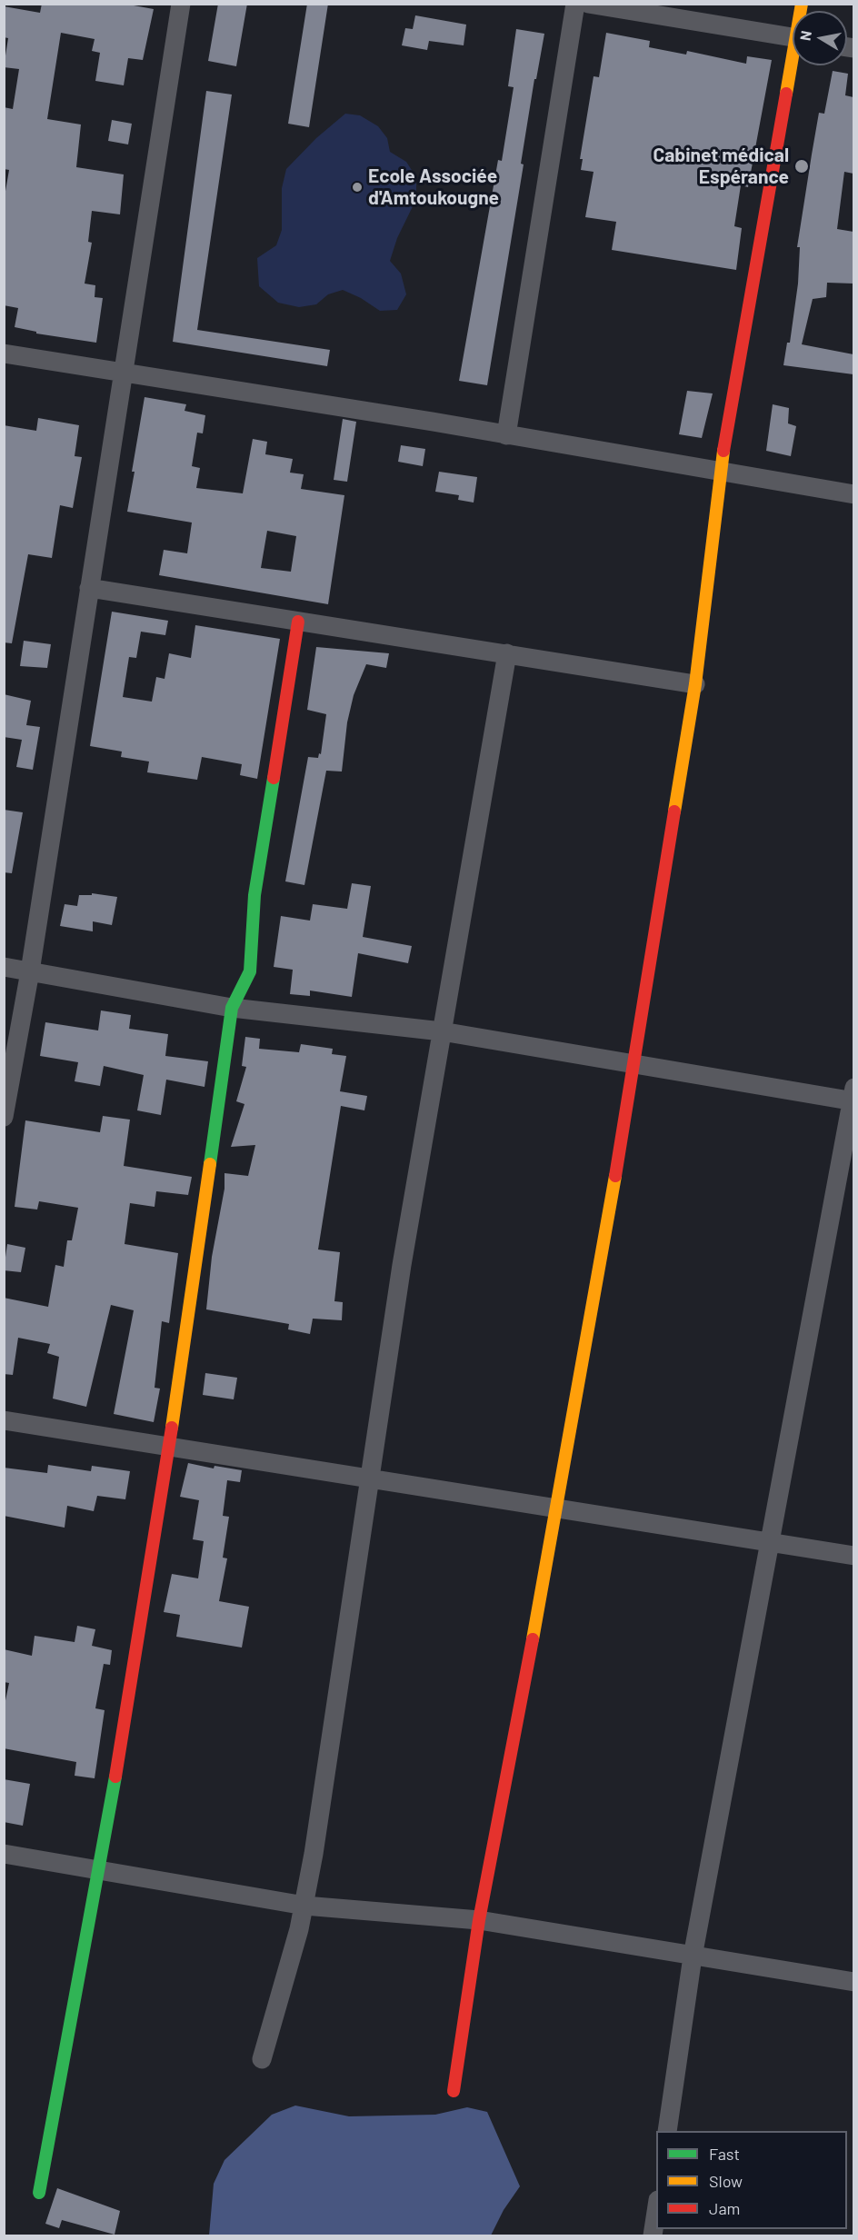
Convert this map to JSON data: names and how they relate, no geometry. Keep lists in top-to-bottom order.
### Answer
{
  "places": ["Cabinet médical Espérance", "Ecole Associée d'Amtoukougne"],
  "legend": ["Fast", "Slow", "Jam"],
  "north": "left"
}
